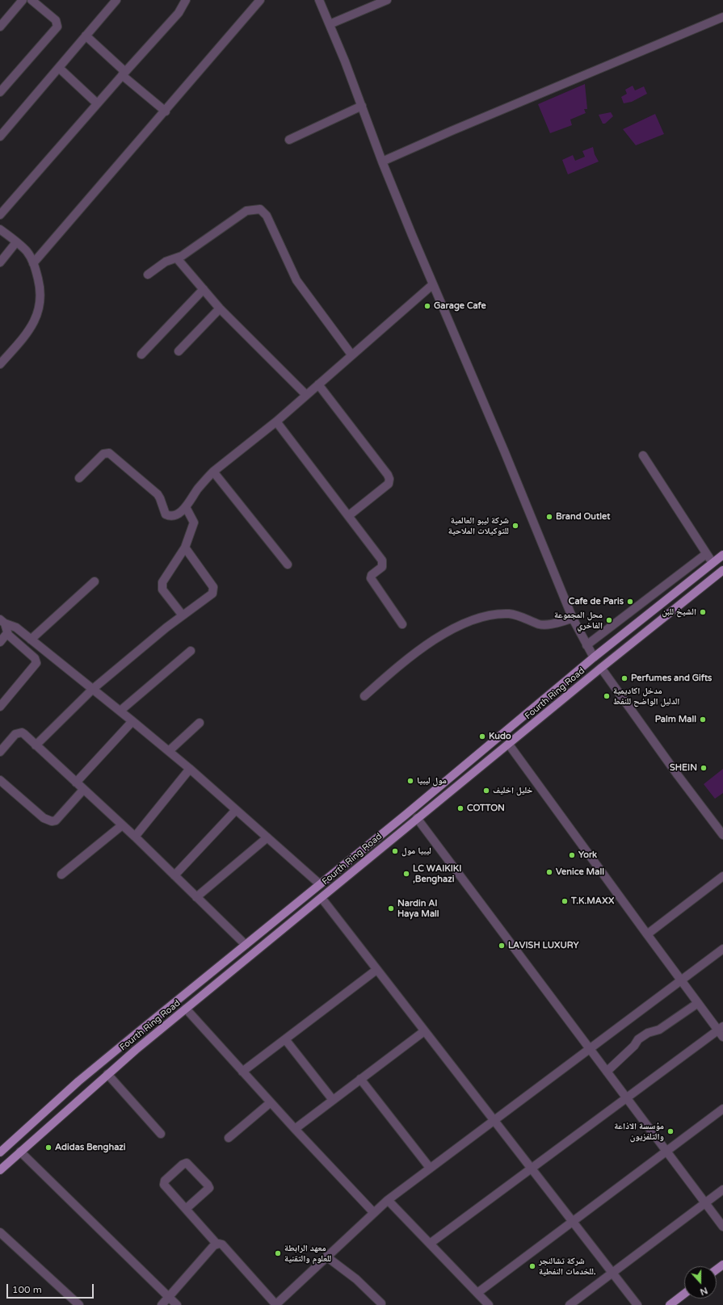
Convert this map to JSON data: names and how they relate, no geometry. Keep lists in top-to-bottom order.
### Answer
{
  "streets": {
    "main road": ["Fourth Ring Road"]
  },
  "places": [
    "Garage Cafe",
    "Brand Outlet",
    "شركة ليبو العالمية للتوكيلات الملاحية",
    "Cafe de Paris",
    "الشيخ للبن",
    "محل المجموعة الفاخري",
    "Perfumes and Gifts",
    "مدخل اكاديمية الدليل الواضح للنفط",
    "Palm Mall",
    "Kudo",
    "SHEIN",
    "مول ليبيا",
    "خليل اخليف",
    "COTTON",
    "ليبيا مول",
    "York",
    "Venice Mall",
    "LC WAIKIKI ,Benghazi",
    "T.K.MAXX",
    "Nardin Al Haya Mall",
    "LAVISH LUXURY",
    "مؤسسة الاذاعة والتلفزيون",
    "Adidas Benghazi",
    "معهد الرابطة للعلوم والتقنية",
    "شركة تشالنجر للخدمات النفطية."
  ],
  "scale_bar": "100 m",
  "north": "bottom"
}
